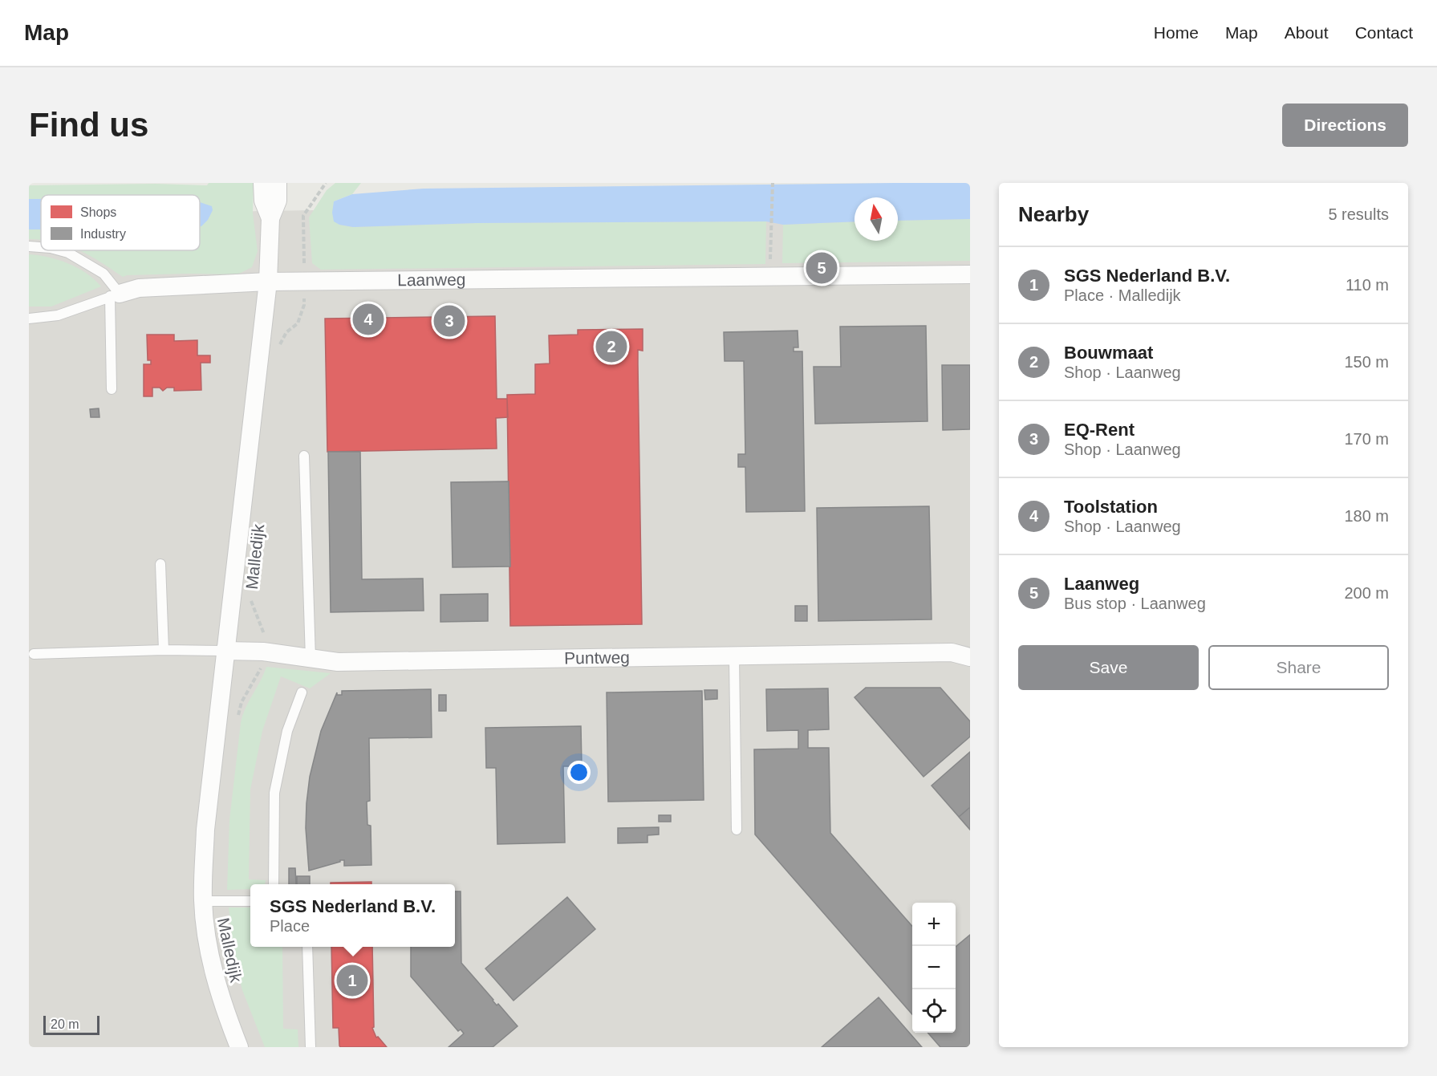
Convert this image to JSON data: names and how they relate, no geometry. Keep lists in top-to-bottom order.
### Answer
{
  "streets": {
    "street": ["Laanweg", "Malledijk", "Puntweg"]
  },
  "crossings": [
    ["Laanweg", "Malledijk"],
    ["Malledijk", "Puntweg"]
  ],
  "legend": ["Shops", "Industry"],
  "scale_bar": "20 m",
  "north": "top",
  "page": {
    "header": "Map",
    "nav": [
      "Home",
      "Map",
      "About",
      "Contact"
    ],
    "buttons": [
      "Directions",
      ["Save", "Share"]
    ],
    "title": "Find us",
    "heading": ["Nearby", "5 results"],
    "list": [
      {
        "mark": "1",
        "name": "SGS Nederland B.V.",
        "note": "Place · Malledijk",
        "value": "110 m"
      },
      {
        "mark": "2",
        "name": "Bouwmaat",
        "note": "Shop · Laanweg",
        "value": "150 m"
      },
      {
        "mark": "3",
        "name": "EQ-Rent",
        "note": "Shop · Laanweg",
        "value": "170 m"
      },
      {
        "mark": "4",
        "name": "Toolstation",
        "note": "Shop · Laanweg",
        "value": "180 m"
      },
      {
        "mark": "5",
        "name": "Laanweg",
        "note": "Bus stop · Laanweg",
        "value": "200 m"
      }
    ],
    "pins": [
      "5",
      "4",
      "3",
      "2",
      "1"
    ],
    "popup": ["SGS Nederland B.V.", "Place"],
    "map_buttons": ["+", "−"],
    "scale": "20 m"
  }
}
